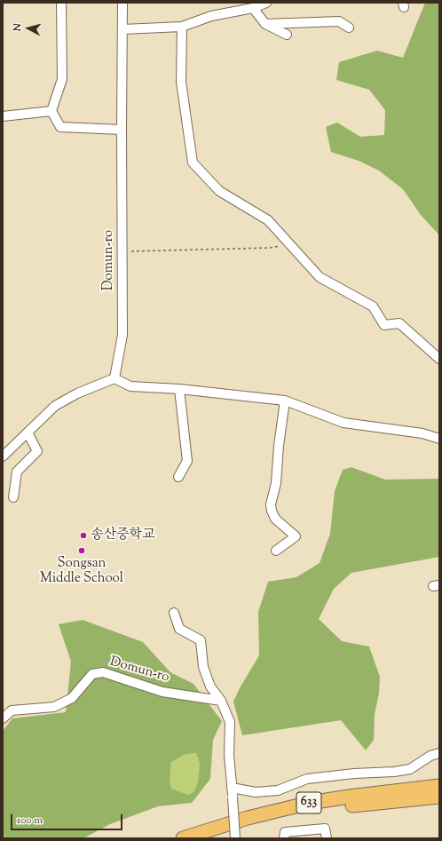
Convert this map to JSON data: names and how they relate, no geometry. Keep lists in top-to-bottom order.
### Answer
{
  "streets": {
    "highway": ["633"],
    "street": ["Domun-ro"]
  },
  "places": ["송산중학교", "Songsan Middle School"],
  "scale_bar": "100 m",
  "north": "left"
}
